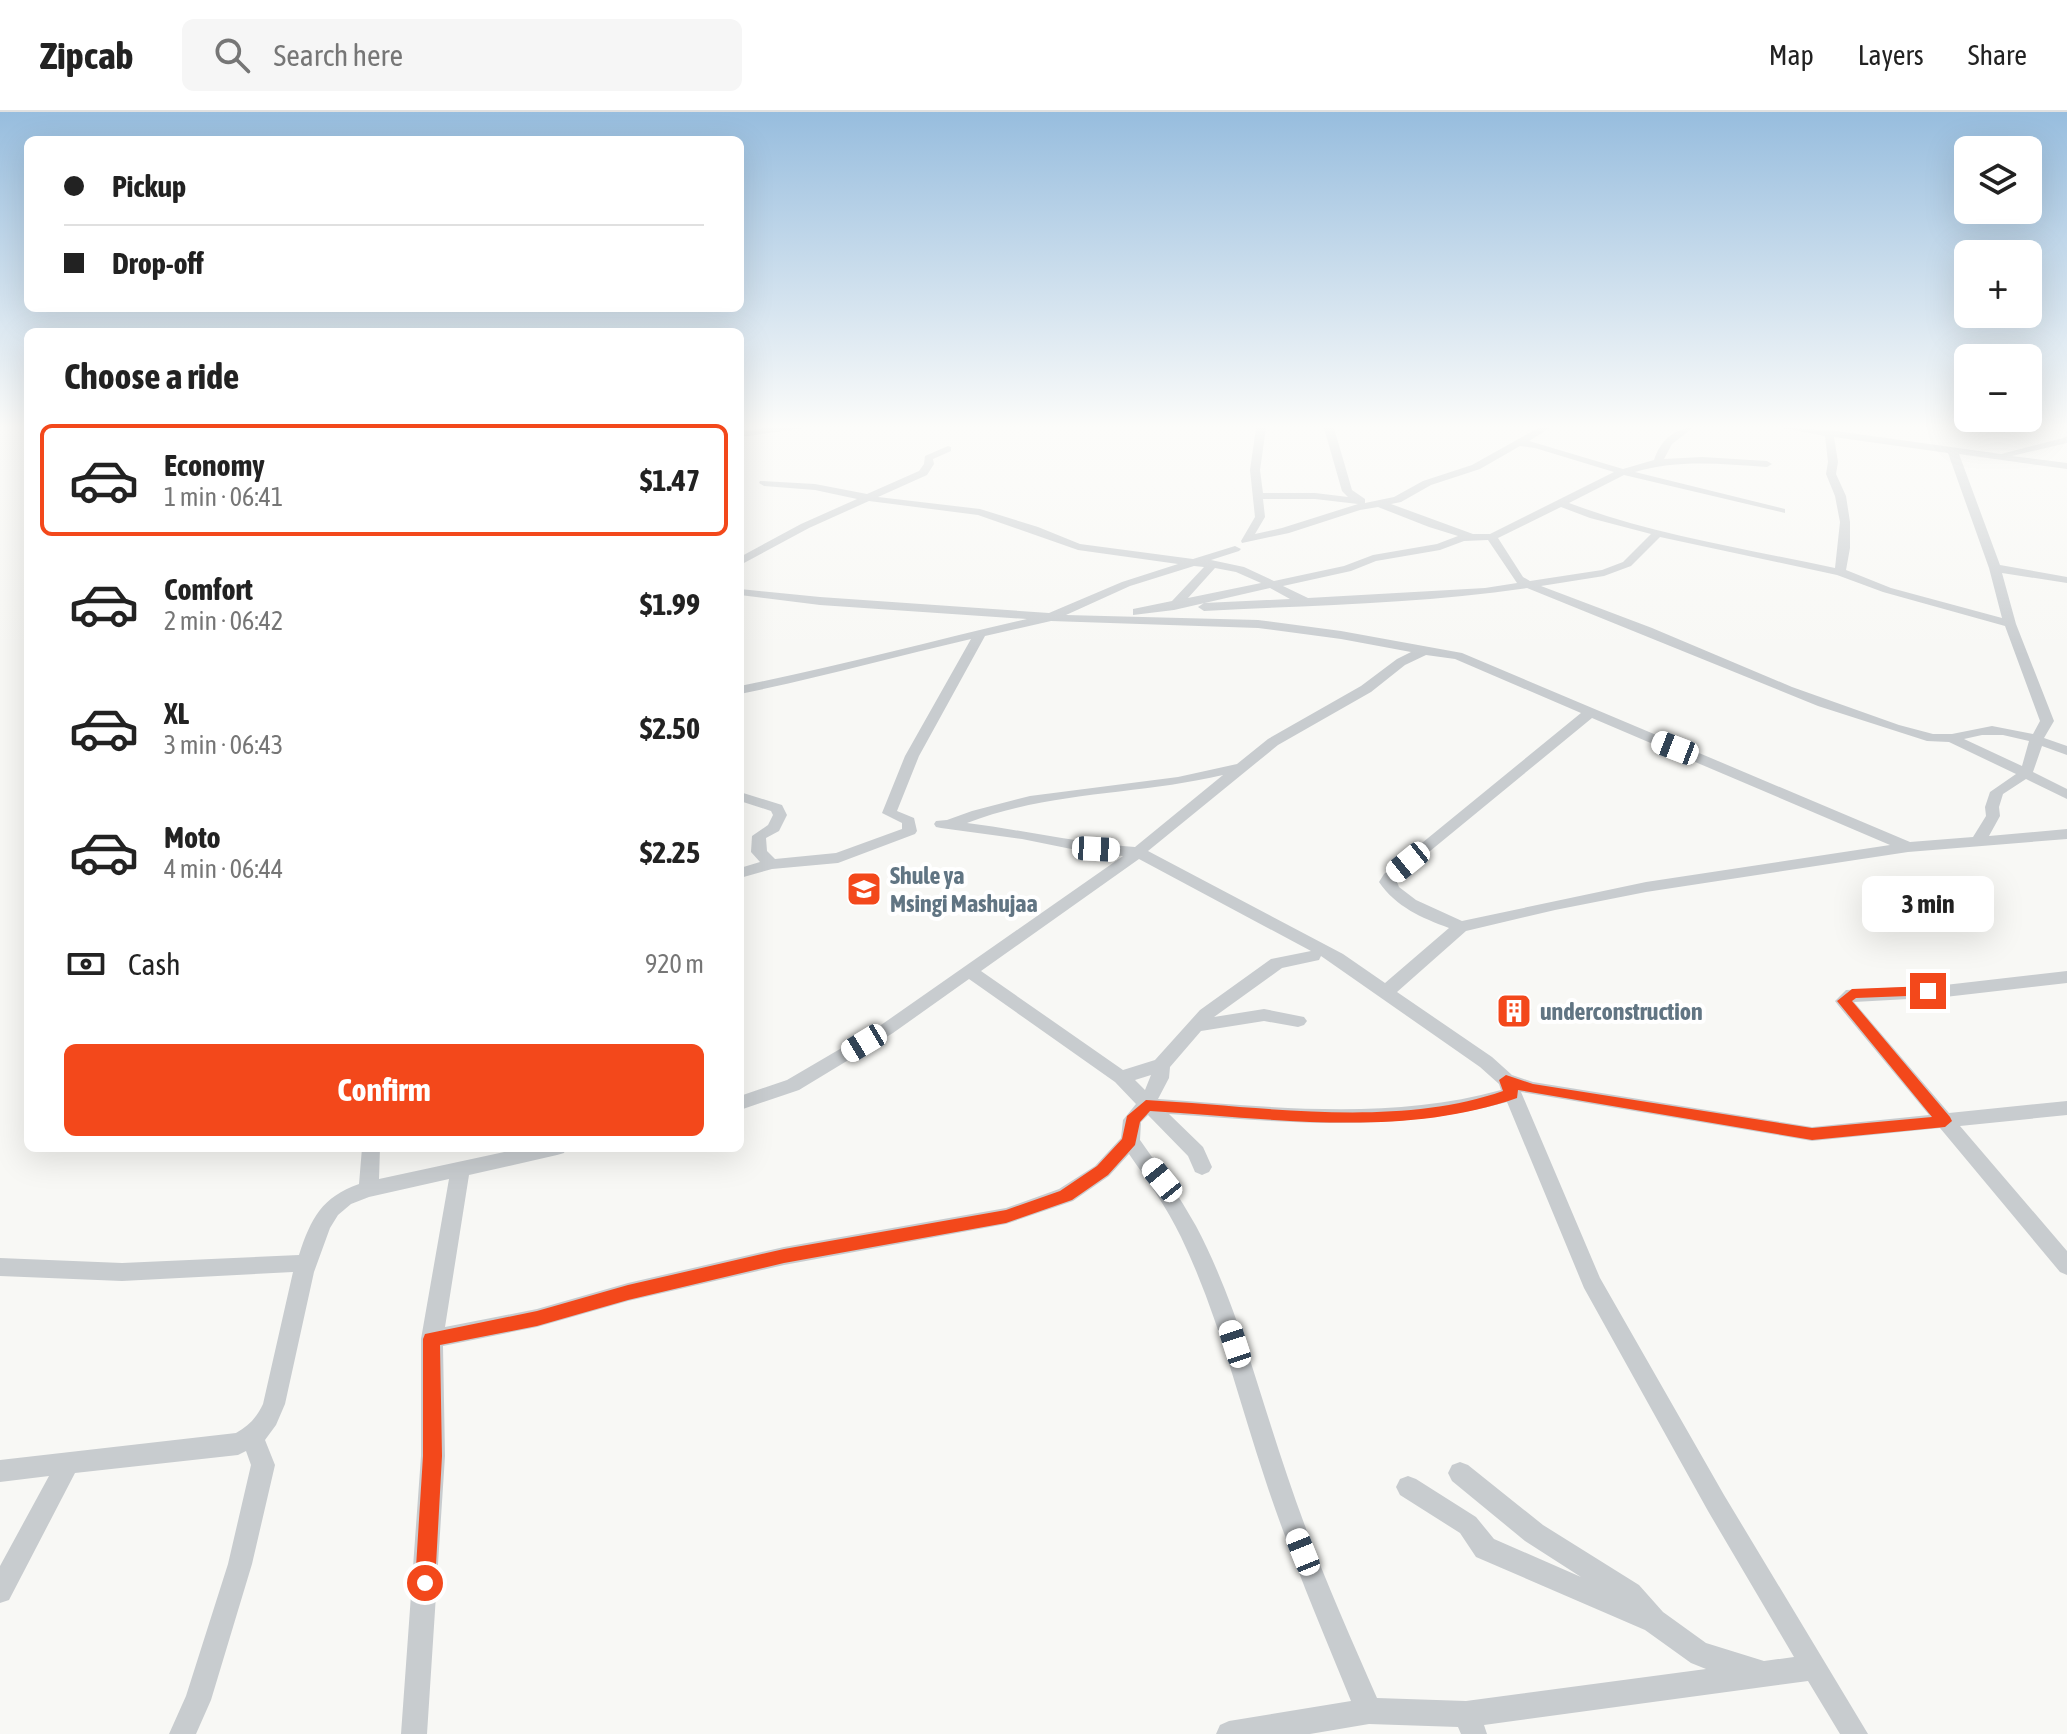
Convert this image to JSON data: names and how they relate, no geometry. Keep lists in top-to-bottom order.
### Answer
{
  "places": {
    "school or university": ["Shule ya Msingi Mashujaa"],
    "building": ["underconstruction"]
  },
  "page": {
    "header": "Zipcab",
    "search": "Search here",
    "nav": ["Map", "Layers", "Share"],
    "map_buttons": ["+", "−"],
    "banner": ["Pickup", "Drop-off"],
    "heading": "Choose a ride",
    "list": [
      {
        "name": "Economy",
        "note": "1 min · 06:41",
        "value": "$1.47"
      },
      {
        "name": "Comfort",
        "note": "2 min · 06:42",
        "value": "$1.99"
      },
      {
        "name": "XL",
        "note": "3 min · 06:43",
        "value": "$2.50"
      },
      {
        "name": "Moto",
        "note": "4 min · 06:44",
        "value": "$2.25"
      }
    ],
    "bubble": "3 min",
    "pay": ["Cash", "920 m"],
    "buttons": "Confirm"
  }
}
